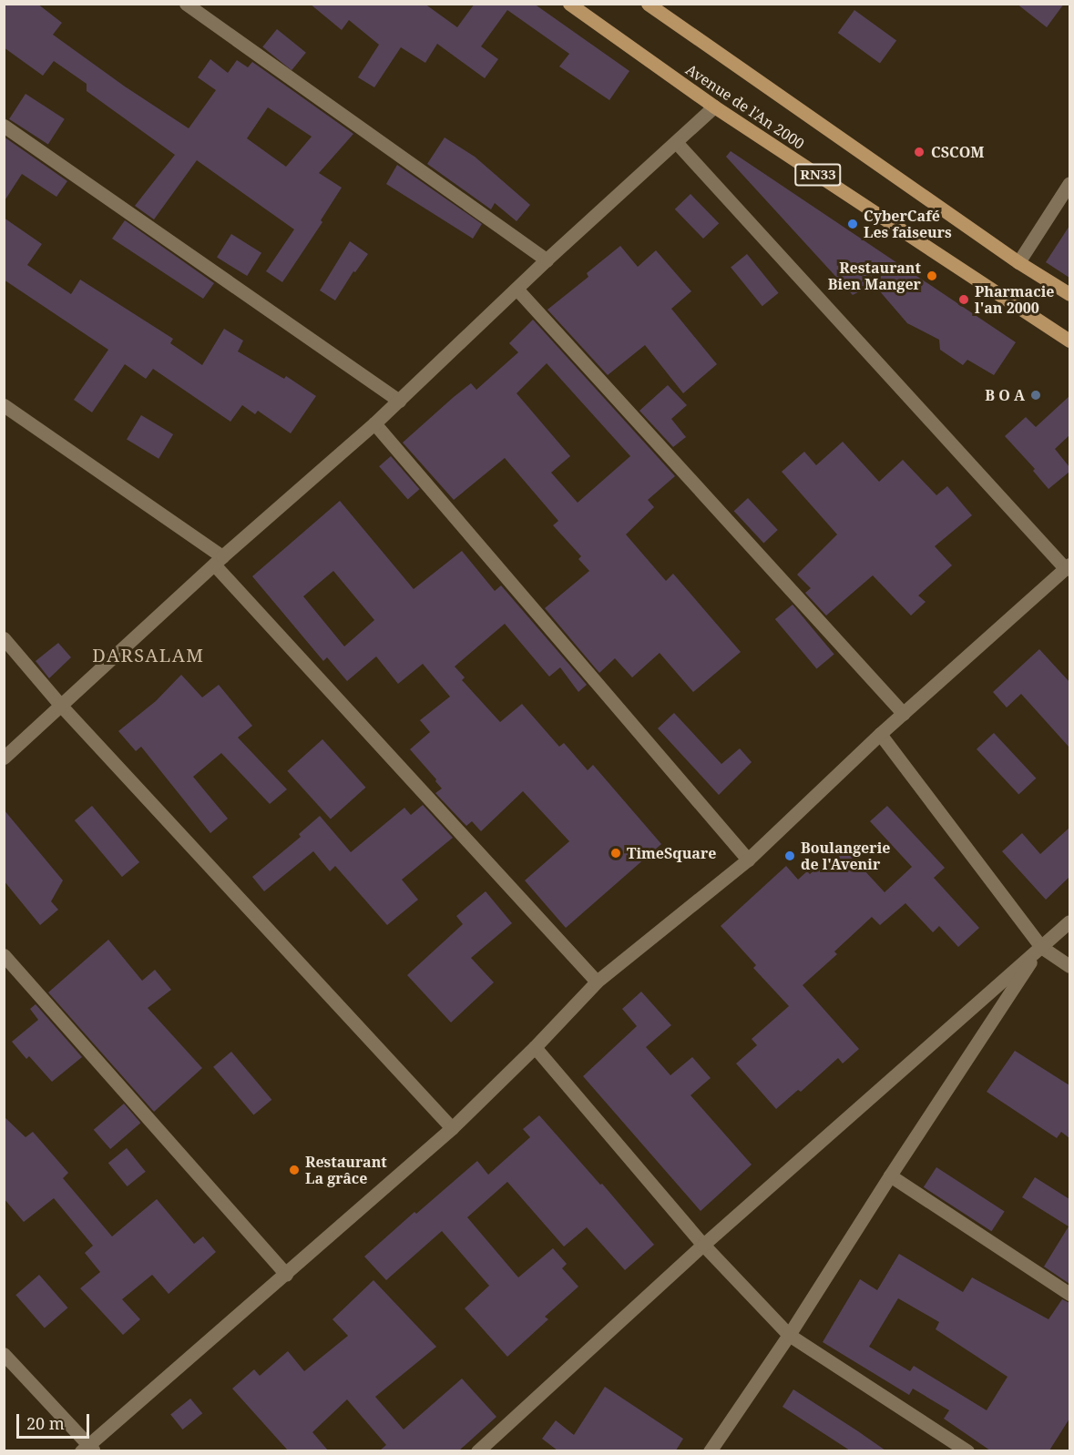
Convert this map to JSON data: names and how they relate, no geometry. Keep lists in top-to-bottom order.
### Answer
{
  "streets": {
    "main road": ["Avenue de l'An 2000", "RN33"]
  },
  "districts": ["DARSALAM"],
  "places": [
    "CSCOM",
    "CyberCafé Les faiseurs",
    "Restaurant Bien Manger",
    "Pharmacie l'an 2000",
    "B O A",
    "TimeSquare",
    "Boulangerie de l'Avenir",
    "Restaurant La grâce"
  ],
  "scale_bar": "20 m"
}
